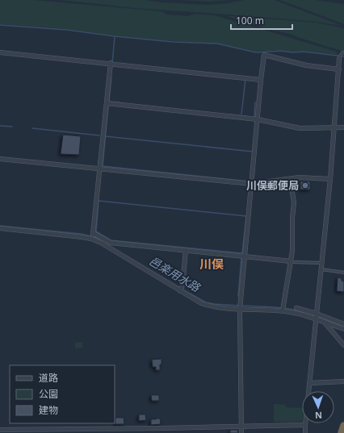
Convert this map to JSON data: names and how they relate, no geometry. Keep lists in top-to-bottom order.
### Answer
{
  "districts": ["川俣"],
  "water": ["邑楽用水路"],
  "places": ["川俣郵便局"],
  "legend": ["道路", "公園", "建物"],
  "scale_bar": "100 m",
  "north": "bottom"
}
